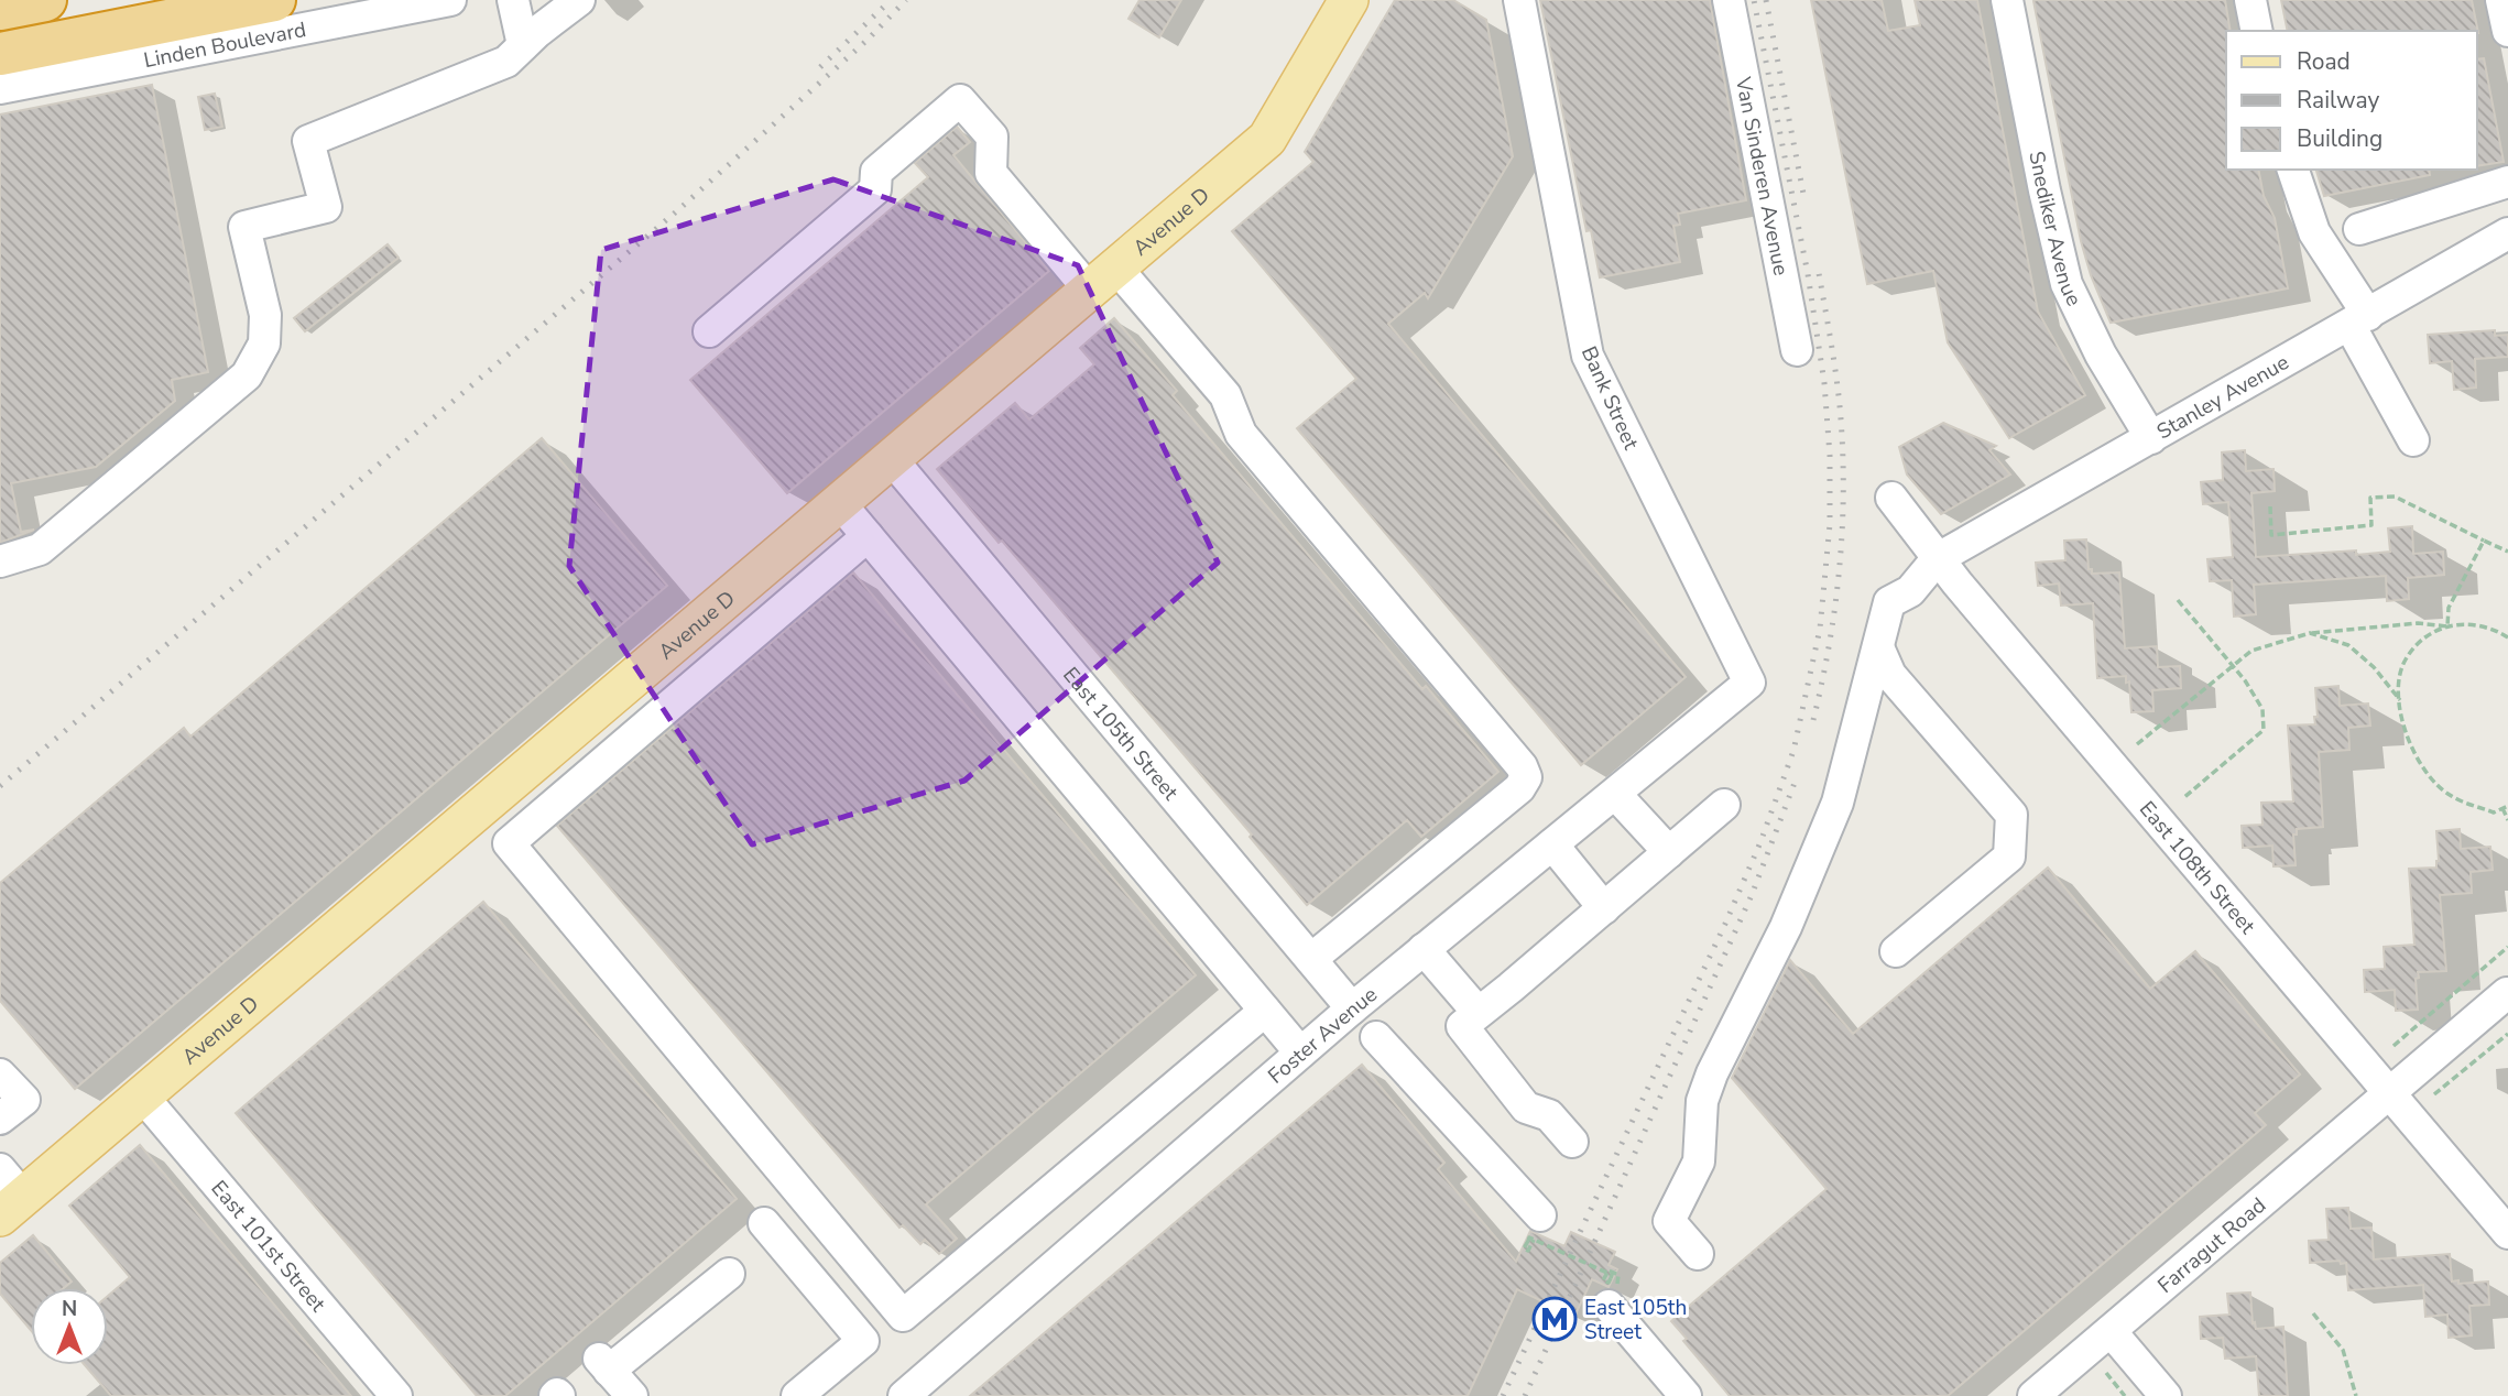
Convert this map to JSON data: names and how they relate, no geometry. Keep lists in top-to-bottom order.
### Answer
{
  "streets": {
    "highway": ["Linden Boulevard"],
    "main road": ["Avenue D"],
    "street": [
      "Van Sinderen Avenue",
      "Snediker Avenue",
      "Bank Street",
      "Stanley Avenue",
      "East 105th Street",
      "East 108th Street",
      "Foster Avenue",
      "Farragut Road",
      "East 101st Street"
    ]
  },
  "crossings": [
    ["Avenue D", "East 105th Street"],
    ["Avenue D", "East 101st Street"],
    ["Snediker Avenue", "Stanley Avenue"],
    ["Bank Street", "Foster Avenue"],
    ["Stanley Avenue", "East 108th Street"],
    ["East 105th Street", "Foster Avenue"],
    ["East 108th Street", "Farragut Road"]
  ],
  "places": {
    "metro station": ["East 105th Street"]
  },
  "legend": ["Road", "Railway", "Building"],
  "north": "top"
}
